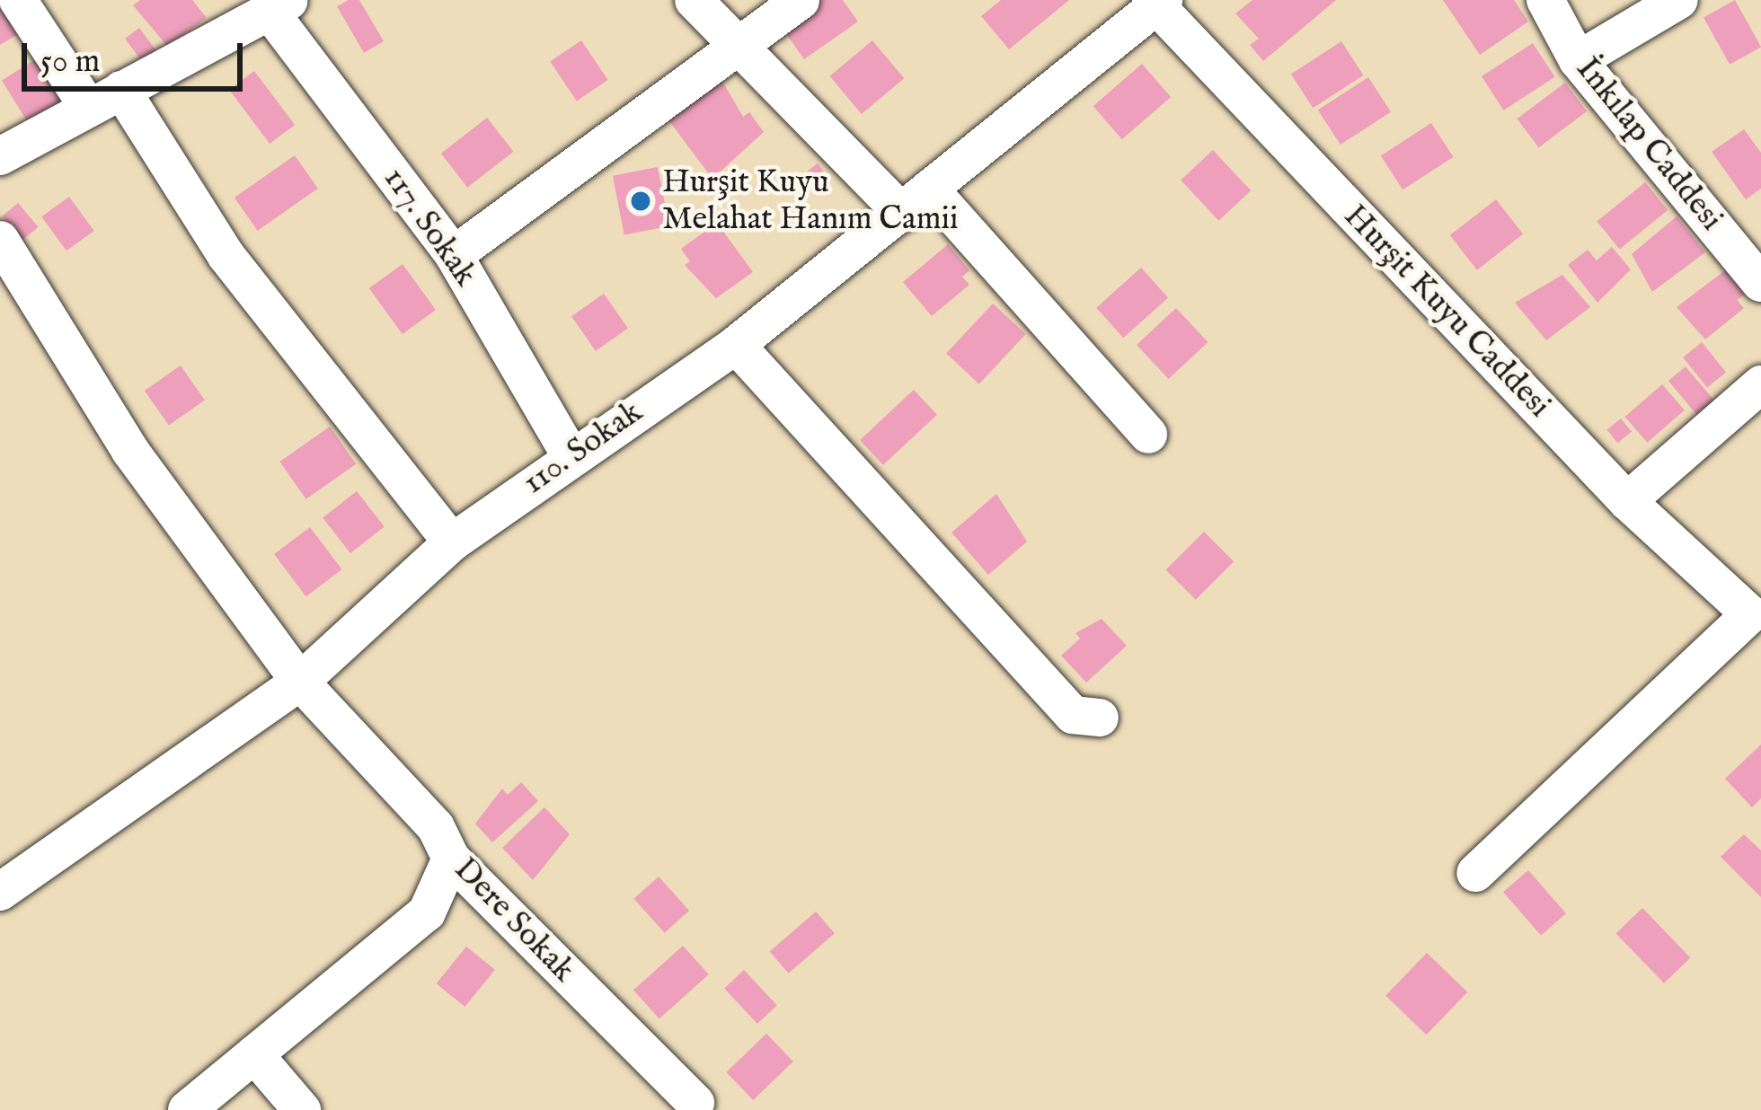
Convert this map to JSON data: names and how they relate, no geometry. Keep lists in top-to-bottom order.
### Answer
{
  "streets": {
    "street": [
      "İnkılap Caddesi",
      "117. Sokak",
      "Hurşit Kuyu Caddesi",
      "110. Sokak",
      "Dere Sokak"
    ]
  },
  "crossings": [
    ["117. Sokak", "110. Sokak"],
    ["Hurşit Kuyu Caddesi", "110. Sokak"],
    ["110. Sokak", "Dere Sokak"]
  ],
  "places": ["Hurşit Kuyu Melahat Hanım Camii"],
  "scale_bar": "50 m"
}
